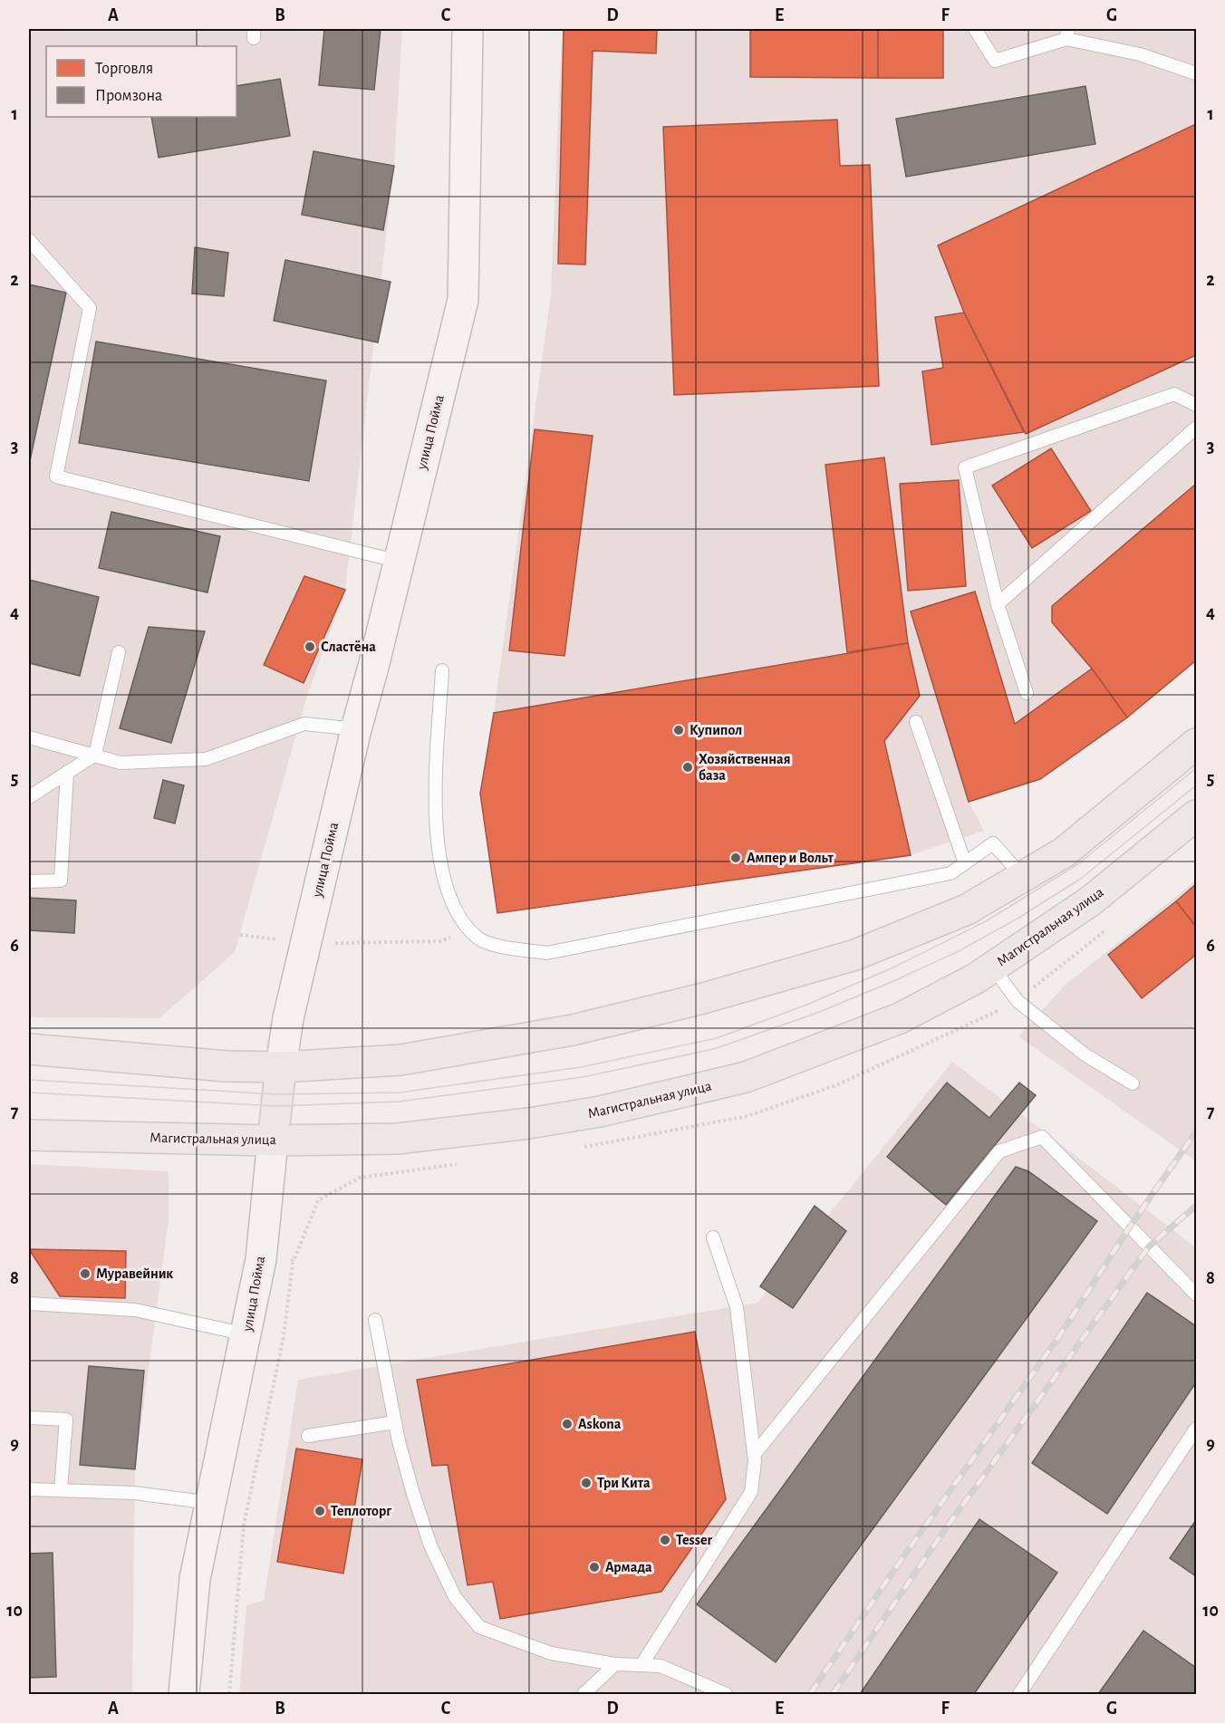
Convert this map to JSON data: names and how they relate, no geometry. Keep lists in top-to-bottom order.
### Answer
{
  "streets": {
    "main road": ["улица Пойма", "Магистральная улица"]
  },
  "crossings": [
    ["улица Пойма", "Магистральная улица"]
  ],
  "places": [
    "Сластёна",
    "Купипол",
    "Хозяйственная база",
    "Ампер и Вольт",
    "Муравейник",
    "Askona",
    "Три Кита",
    "Теплоторг",
    "Tesser",
    "Армада"
  ],
  "legend": ["Торговля", "Промзона"],
  "grid": {
    "columns": [
      "A",
      "B",
      "C",
      "D",
      "E",
      "F",
      "G"
    ],
    "rows": [
      "1",
      "2",
      "3",
      "4",
      "5",
      "6",
      "7",
      "8",
      "9",
      "10"
    ]
  }
}
